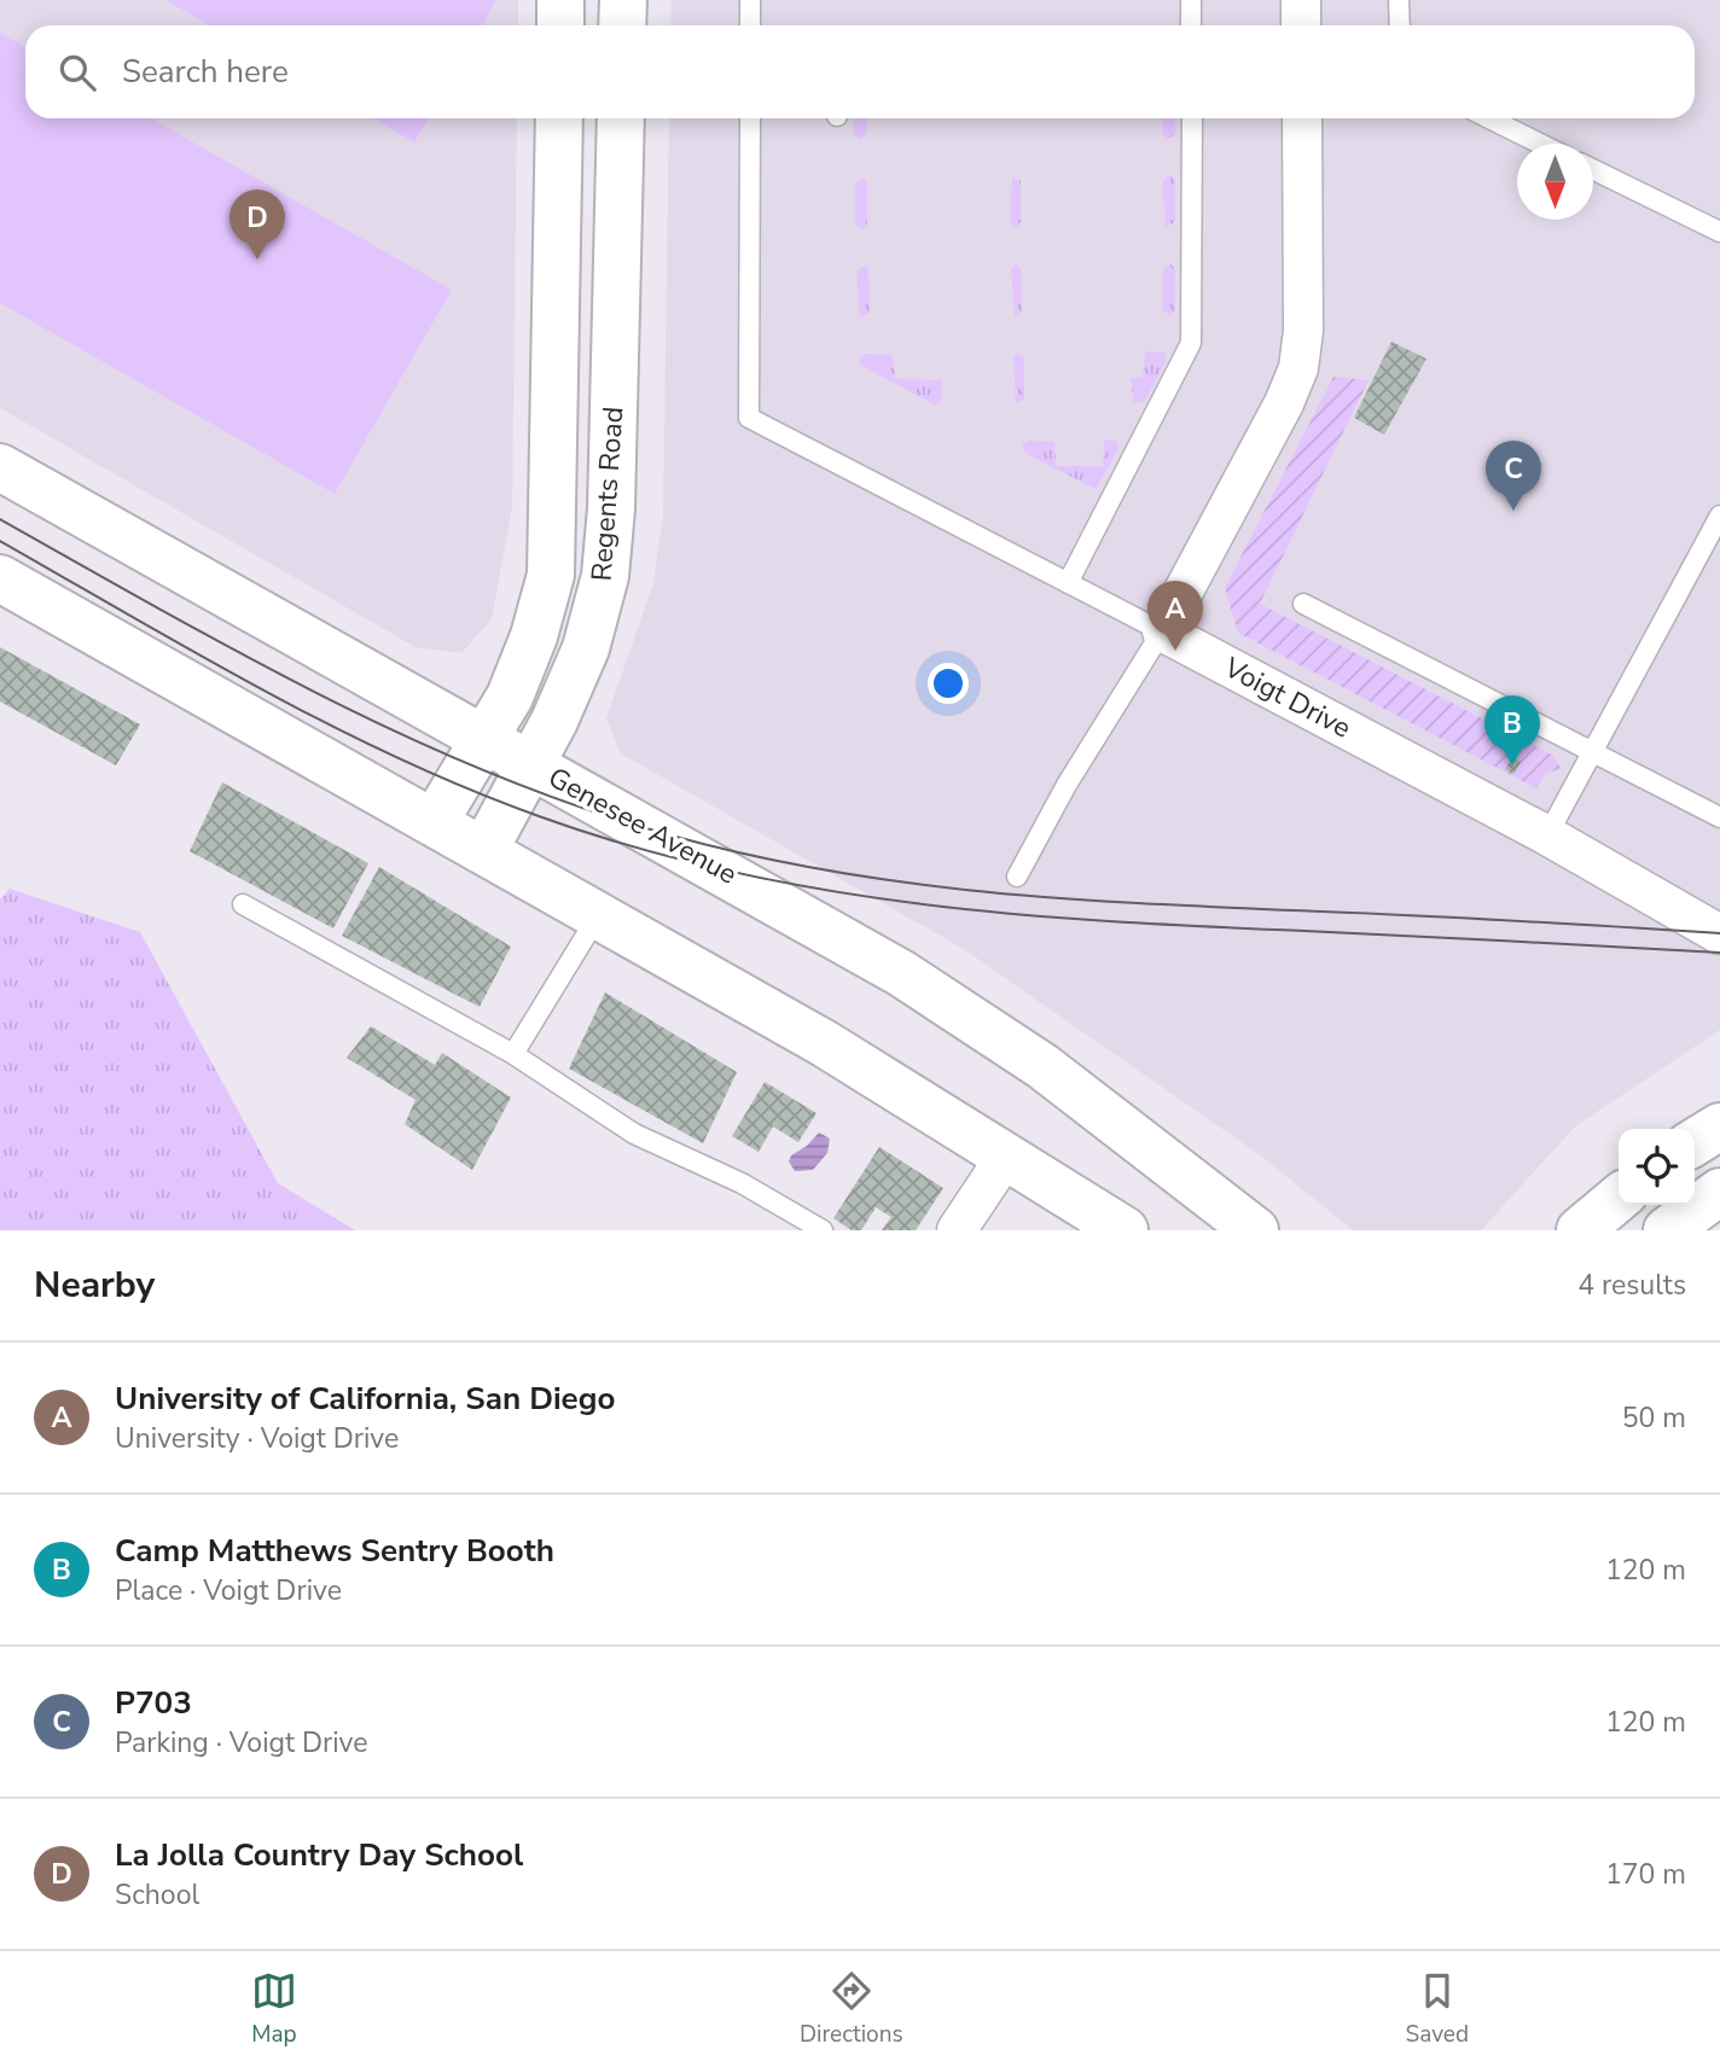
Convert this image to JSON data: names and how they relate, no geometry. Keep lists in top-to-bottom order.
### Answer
{
  "streets": {
    "main road": ["Regents Road", "Genesee Avenue"],
    "street": ["Voigt Drive"]
  },
  "crossings": [
    ["Regents Road", "Genesee Avenue"]
  ],
  "north": "bottom",
  "page": {
    "search": "Search here",
    "pins": [
      "D",
      "C",
      "A",
      "B"
    ],
    "heading": ["Nearby", "4 results"],
    "list": [
      {
        "mark": "A",
        "name": "University of California, San Diego",
        "note": "University · Voigt Drive",
        "value": "50 m"
      },
      {
        "mark": "B",
        "name": "Camp Matthews Sentry Booth",
        "note": "Place · Voigt Drive",
        "value": "120 m"
      },
      {
        "mark": "C",
        "name": "P703",
        "note": "Parking · Voigt Drive",
        "value": "120 m"
      },
      {
        "mark": "D",
        "name": "La Jolla Country Day School",
        "note": "School",
        "value": "170 m"
      }
    ],
    "nav": ["Map", "Directions", "Saved"]
  }
}
